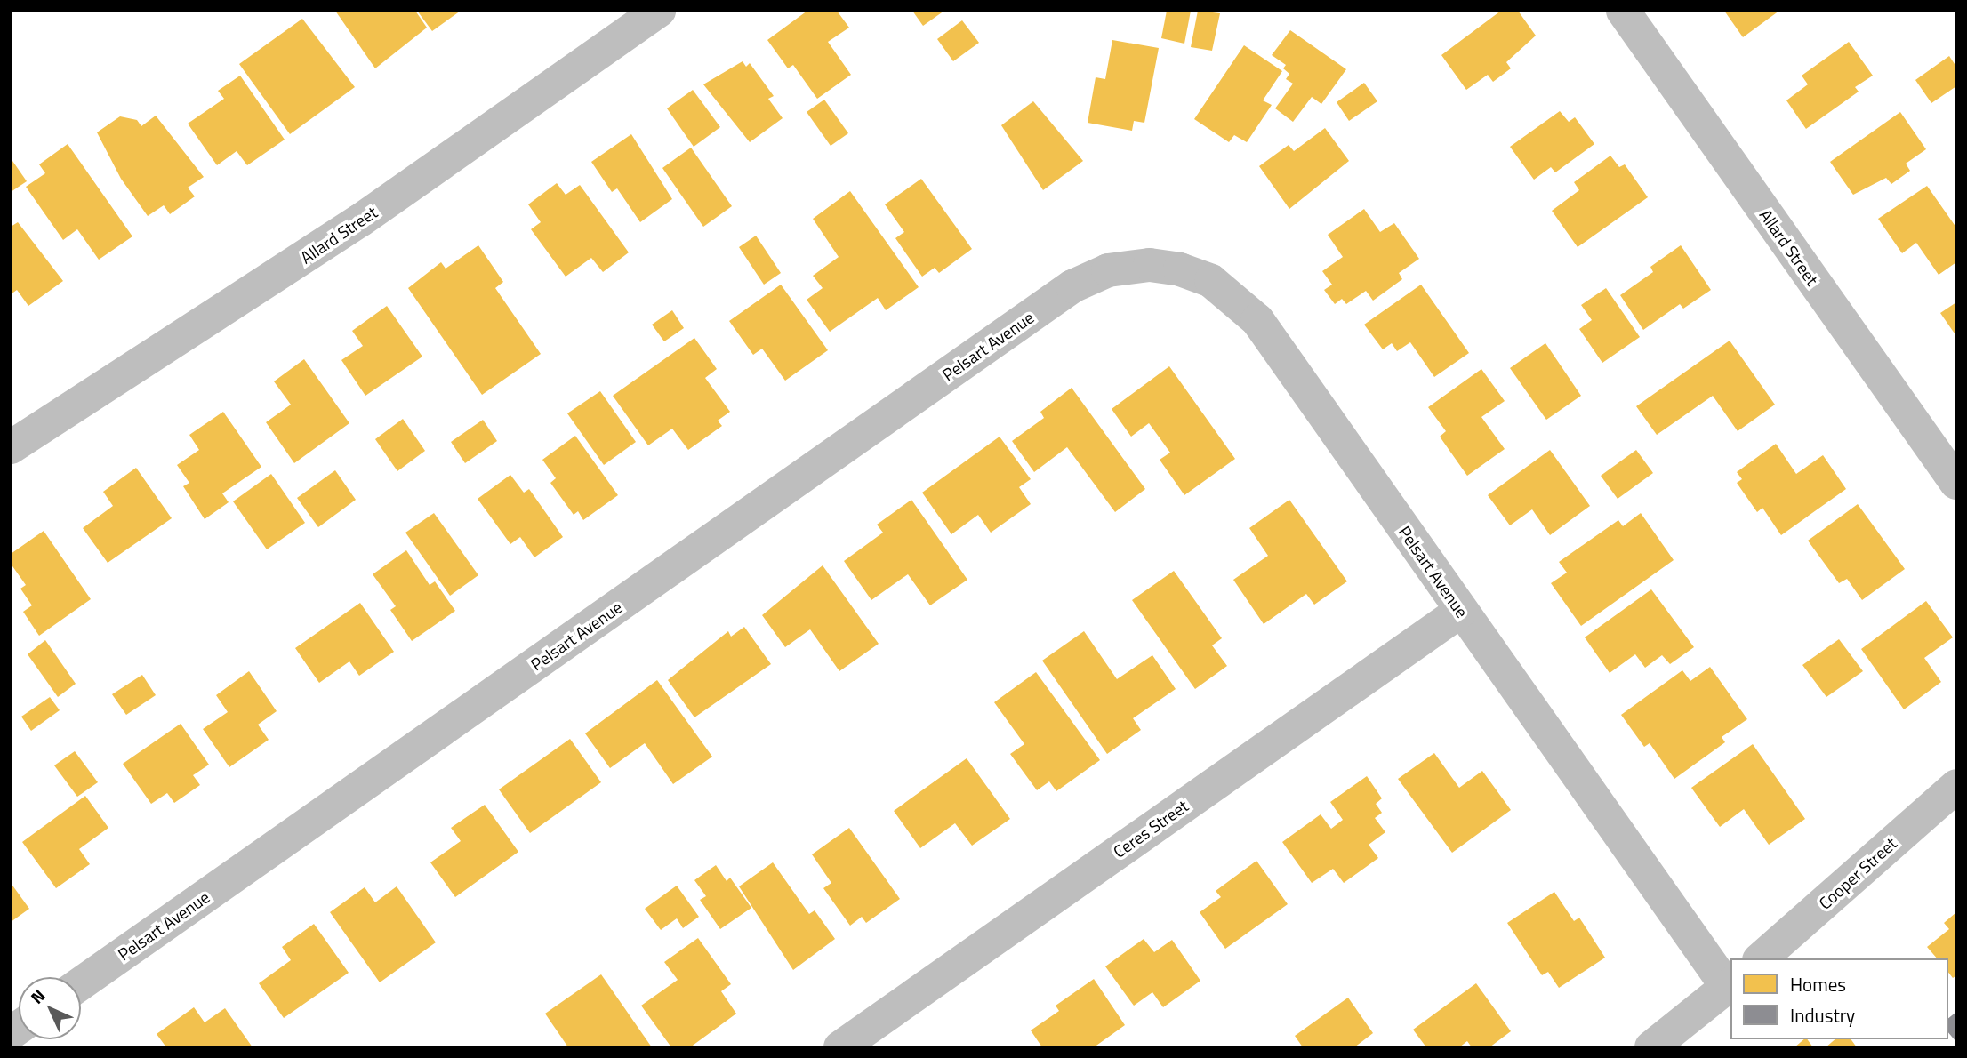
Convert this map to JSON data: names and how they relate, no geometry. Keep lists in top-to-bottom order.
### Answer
{
  "streets": {
    "street": [
      "Allard Street",
      "Pelsart Avenue",
      "Ceres Street",
      "Cooper Street"
    ]
  },
  "crossings": [
    ["Pelsart Avenue", "Ceres Street"]
  ],
  "legend": ["Homes", "Industry"],
  "north": "top left"
}
